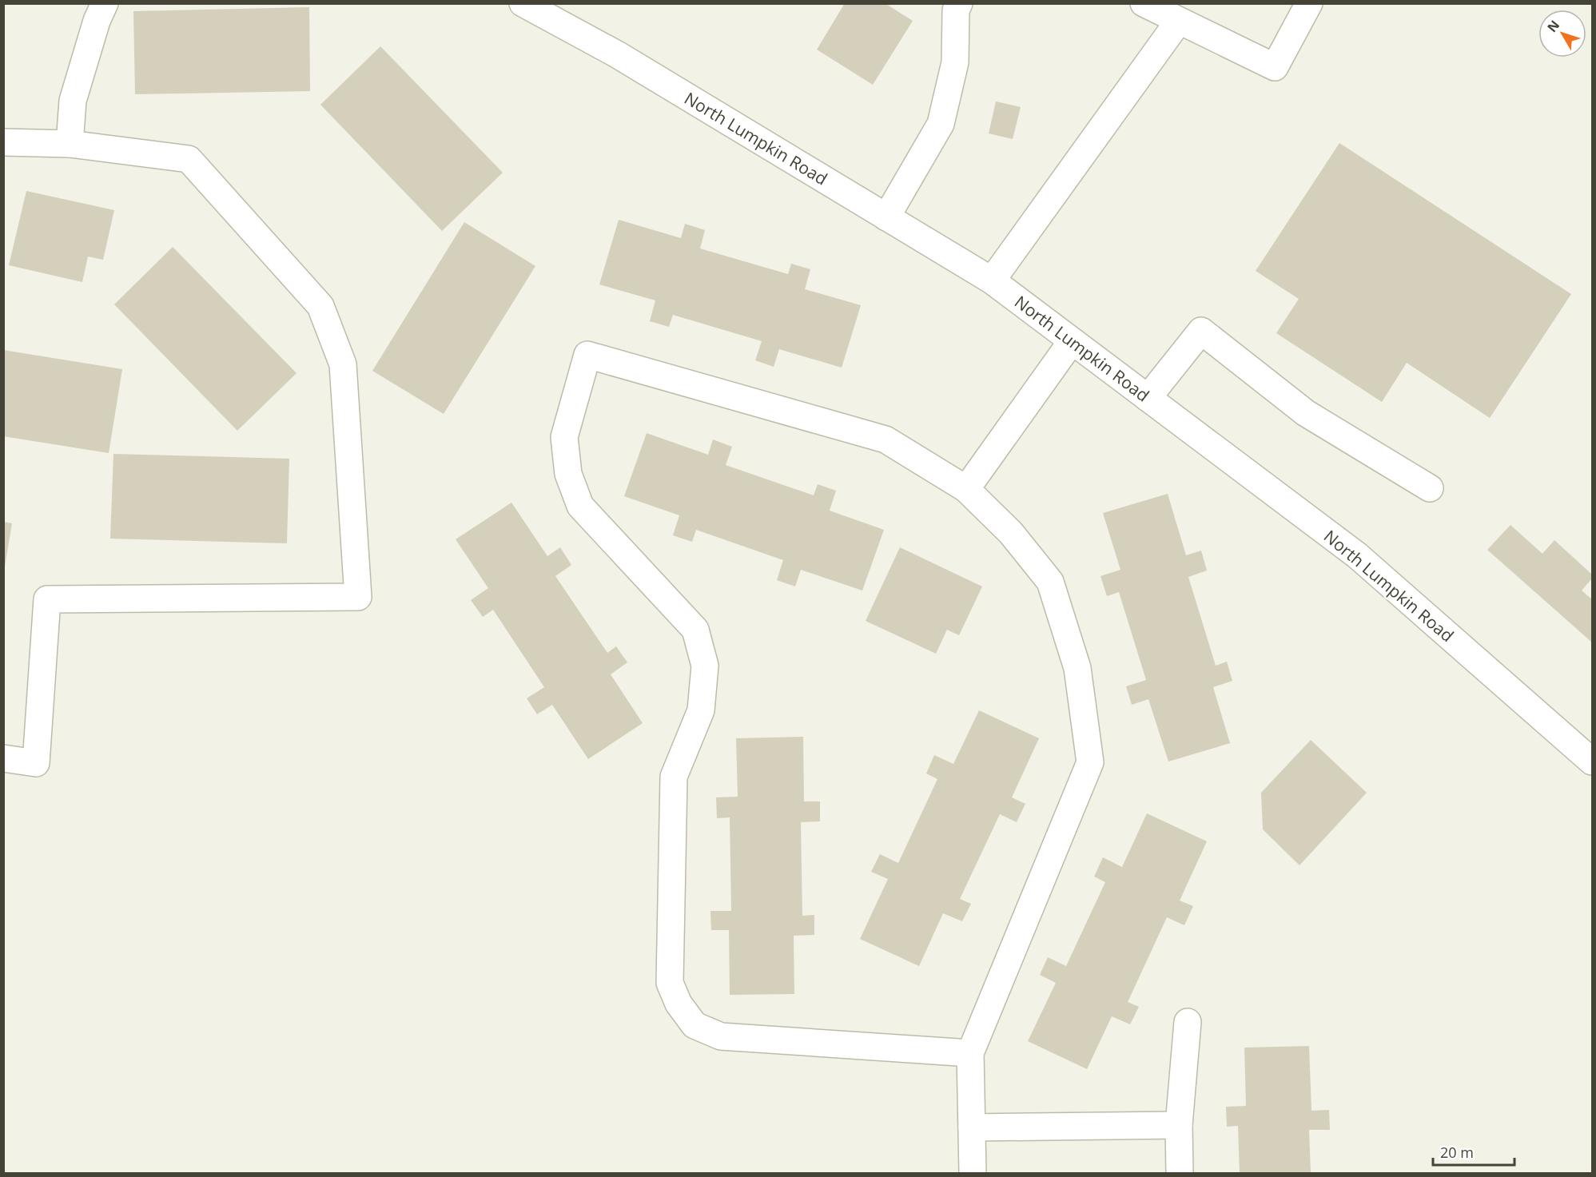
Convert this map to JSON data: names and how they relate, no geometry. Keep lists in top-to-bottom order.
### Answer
{
  "streets": {
    "street": ["North Lumpkin Road"]
  },
  "scale_bar": "20 m",
  "north": "top left"
}
